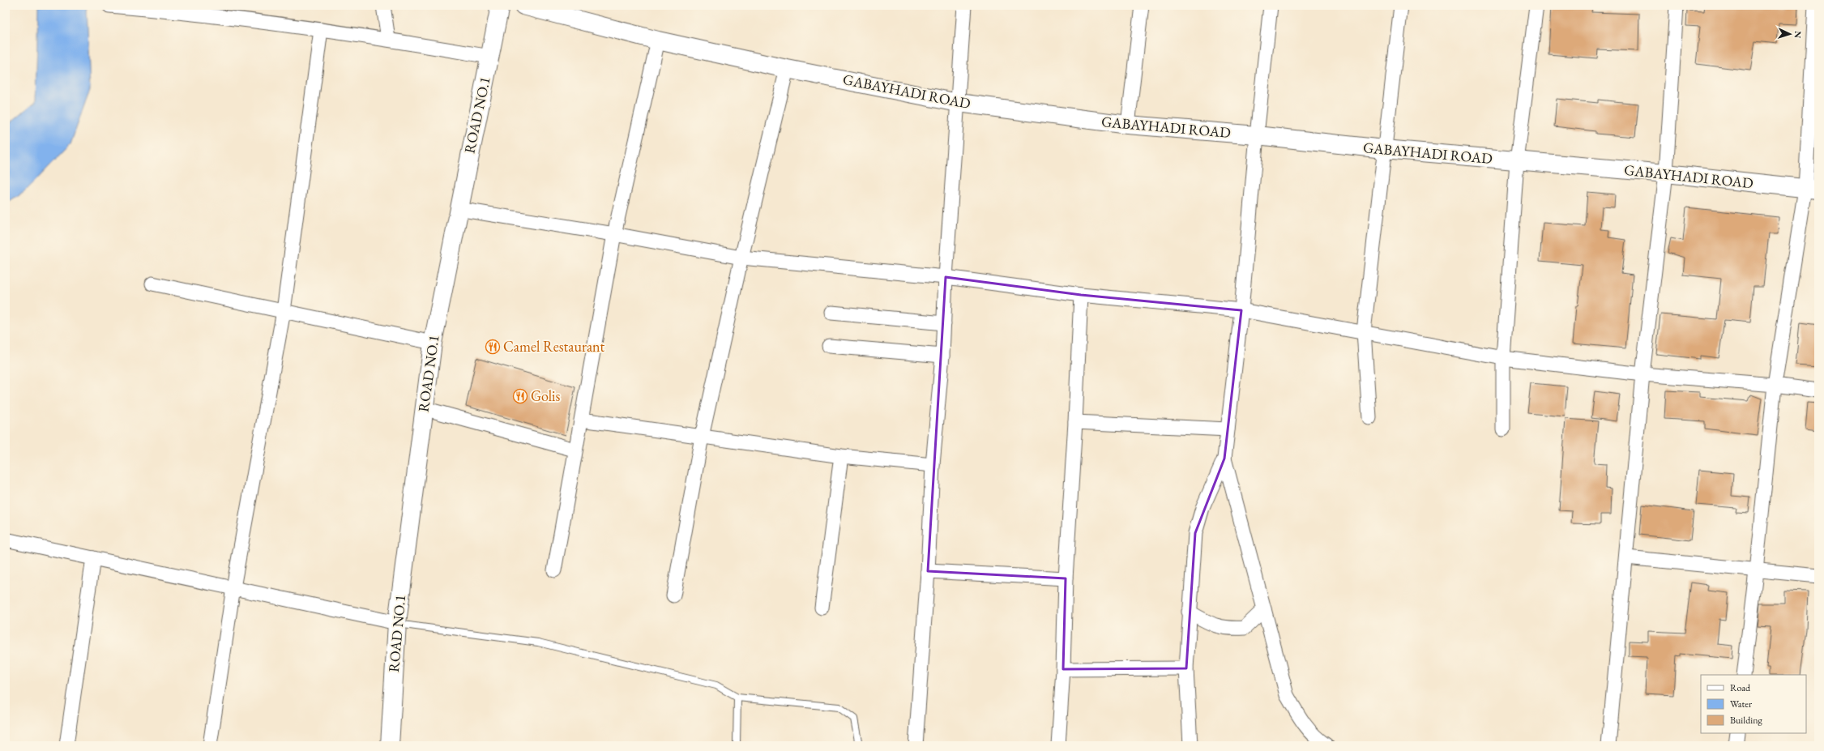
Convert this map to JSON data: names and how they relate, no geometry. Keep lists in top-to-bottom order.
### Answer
{
  "streets": {
    "main road": ["GABAYHADI ROAD", "ROAD NO.1"]
  },
  "places": {
    "restaurant": ["Camel Restaurant", "Golis"]
  },
  "legend": ["Road", "Water", "Building"],
  "north": "right"
}
